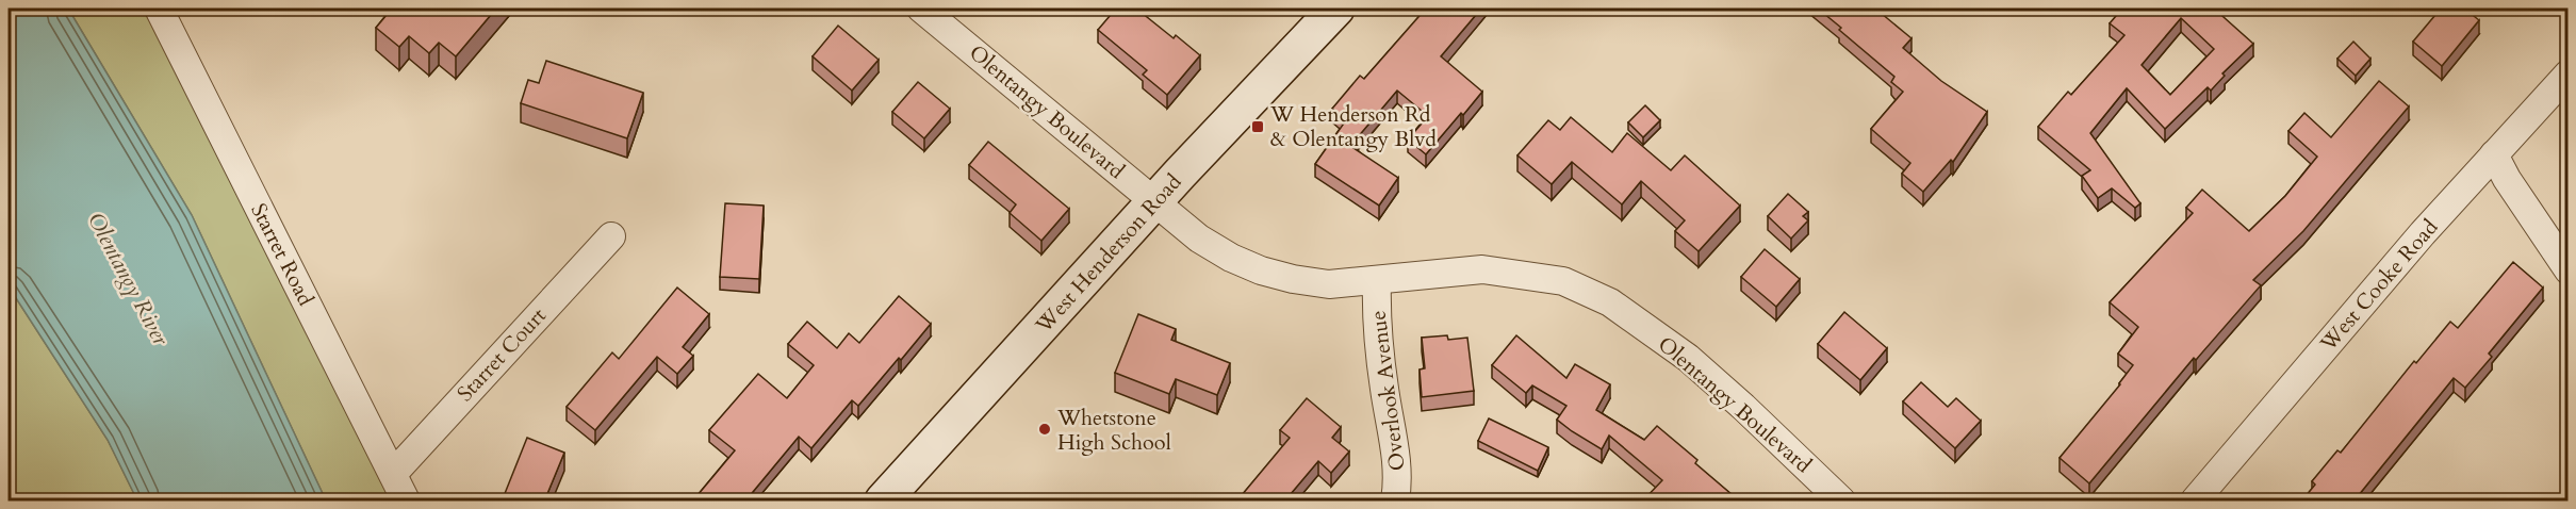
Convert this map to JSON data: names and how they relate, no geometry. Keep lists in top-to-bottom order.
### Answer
{
  "streets": {
    "main road": ["West Henderson Road"],
    "street": [
      "Olentangy Boulevard",
      "Starret Road",
      "West Cooke Road",
      "Starret Court",
      "Overlook Avenue"
    ]
  },
  "crossings": [
    ["Olentangy Boulevard", "West Henderson Road"],
    ["Olentangy Boulevard", "Overlook Avenue"],
    ["Starret Road", "Starret Court"]
  ],
  "water": ["Olentangy River"],
  "places": {
    "transit": ["W Henderson Rd & Olentangy Blvd"],
    "other": ["Whetstone High School"]
  }
}
